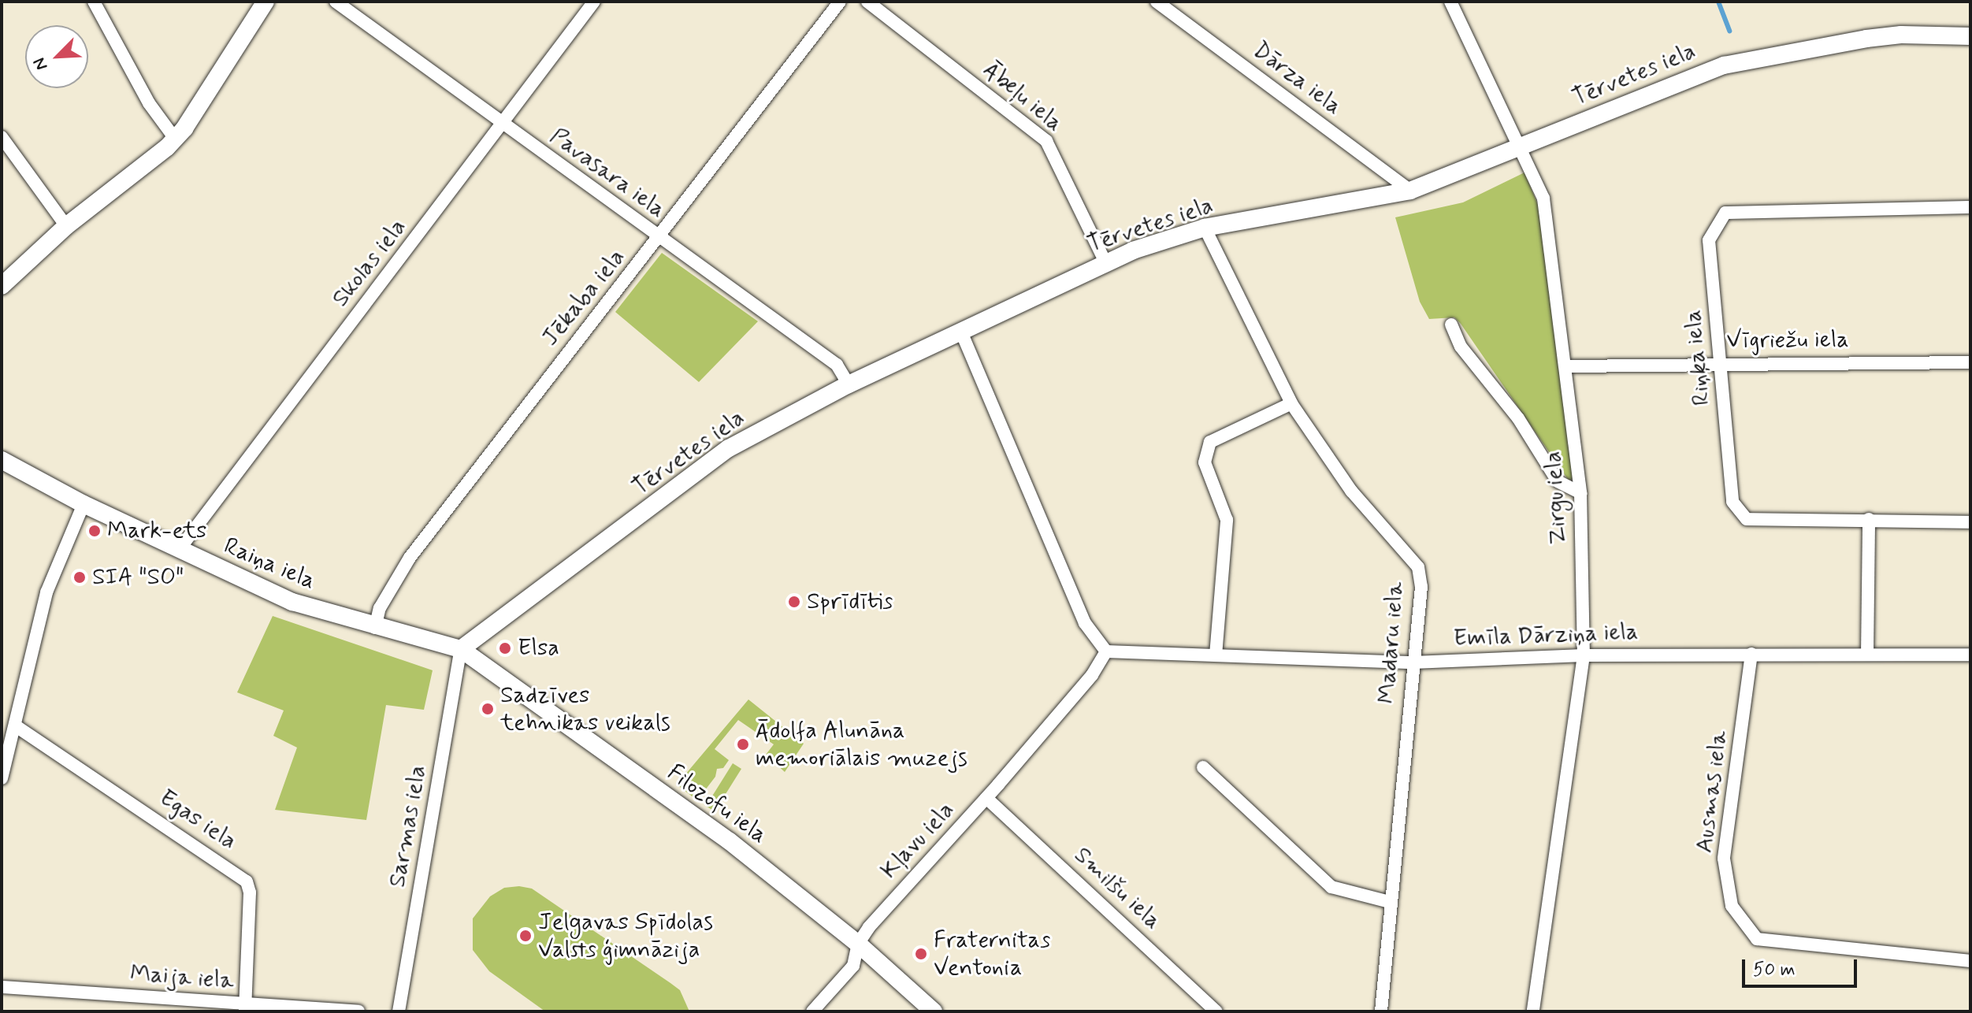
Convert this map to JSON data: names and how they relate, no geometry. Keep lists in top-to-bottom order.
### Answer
{
  "streets": {
    "main road": ["Tērvetes iela", "Raiņa iela", "Filozofu iela"],
    "street": [
      "Dārza iela",
      "Ābeļu iela",
      "Pavasara iela",
      "Skolas iela",
      "Jēkaba iela",
      "Vīgriežu iela",
      "Riņķa iela",
      "Zirgu iela",
      "Emīla Dārziņa iela",
      "Madaru iela",
      "Ausmas iela",
      "Egas iela",
      "Sarmas iela",
      "Kļavu iela",
      "Smilšu iela",
      "Maija iela"
    ]
  },
  "crossings": [
    ["Tērvetes iela", "Dārza iela"],
    ["Tērvetes iela", "Ābeļu iela"],
    ["Tērvetes iela", "Pavasara iela"],
    ["Tērvetes iela", "Zirgu iela"],
    ["Tērvetes iela", "Raiņa iela"],
    ["Tērvetes iela", "Madaru iela"],
    ["Tērvetes iela", "Filozofu iela"],
    ["Tērvetes iela", "Sarmas iela"],
    ["Pavasara iela", "Skolas iela"],
    ["Pavasara iela", "Jēkaba iela"],
    ["Skolas iela", "Raiņa iela"],
    ["Jēkaba iela", "Raiņa iela"],
    ["Vīgriežu iela", "Riņķa iela"],
    ["Vīgriežu iela", "Zirgu iela"],
    ["Zirgu iela", "Emīla Dārziņa iela"],
    ["Raiņa iela", "Filozofu iela"],
    ["Raiņa iela", "Sarmas iela"],
    ["Emīla Dārziņa iela", "Madaru iela"],
    ["Emīla Dārziņa iela", "Ausmas iela"],
    ["Emīla Dārziņa iela", "Kļavu iela"],
    ["Filozofu iela", "Sarmas iela"],
    ["Filozofu iela", "Kļavu iela"],
    ["Egas iela", "Maija iela"],
    ["Kļavu iela", "Smilšu iela"]
  ],
  "places": [
    "Mark-ets",
    "SIA \"SO\"",
    "Sprīdītis",
    "Elsa",
    "Sadzīves tehnikas veikals",
    "Ādolfa Alunāna memoriālais muzejs",
    "Jelgavas Spīdolas Valsts ģimnāzija",
    "Fraternitas Ventonia"
  ],
  "scale_bar": "50 m",
  "north": "bottom left"
}
